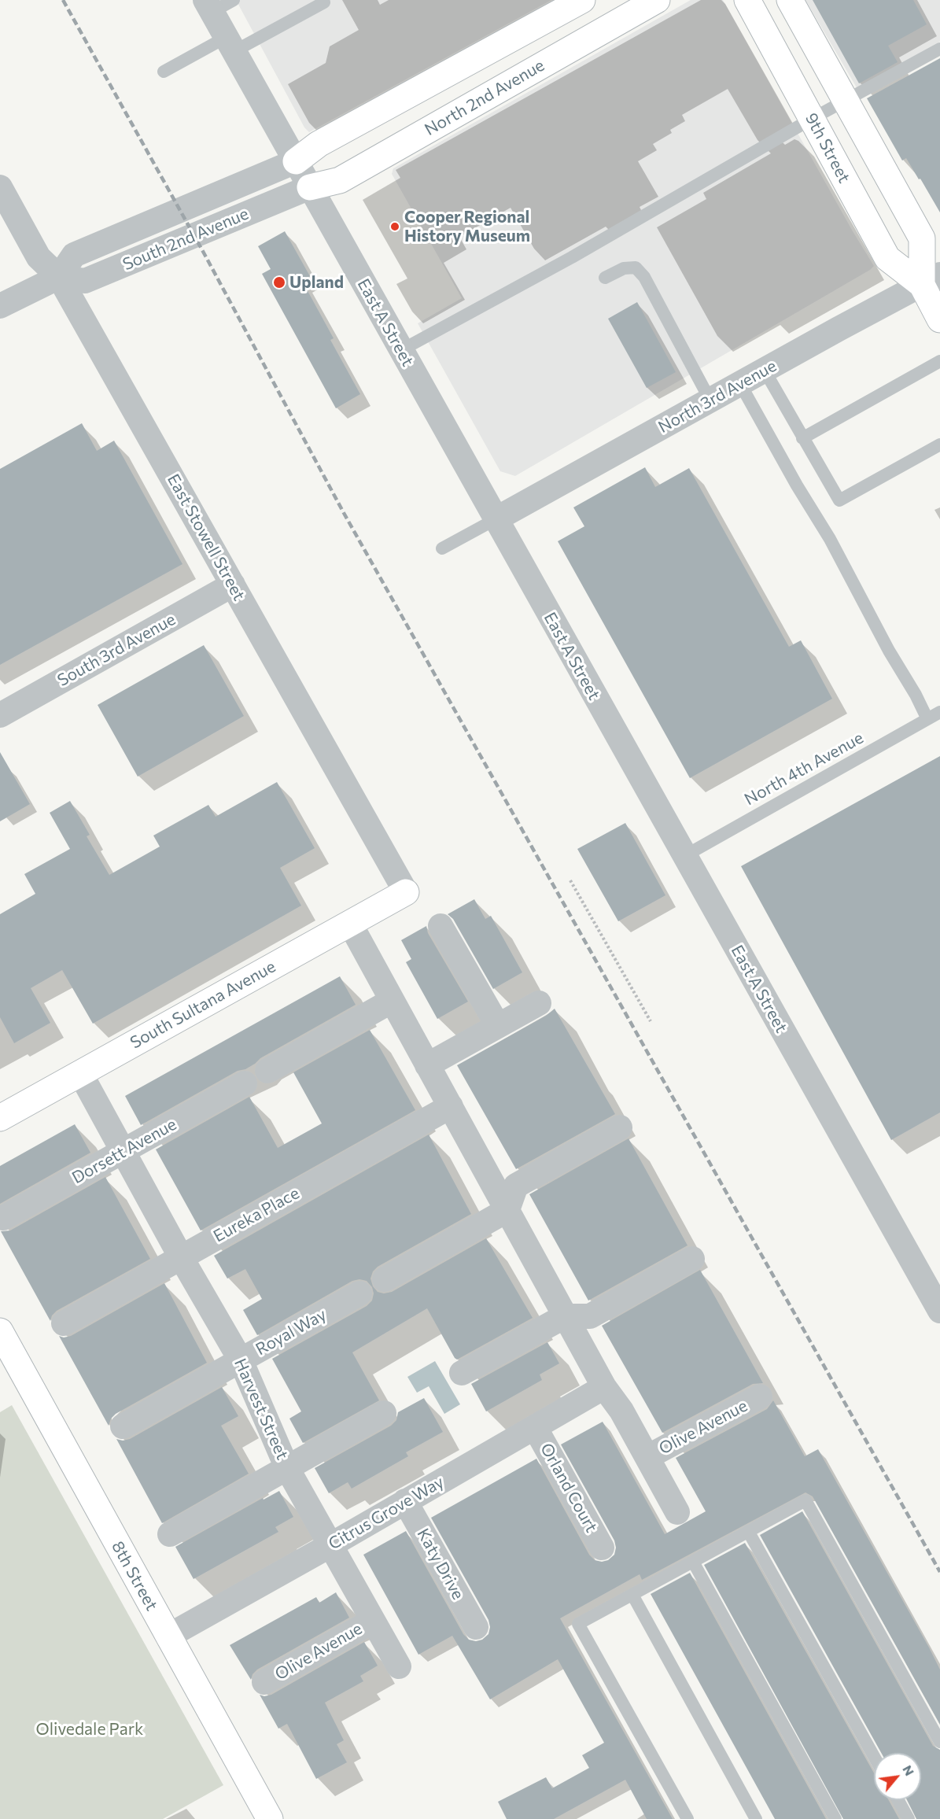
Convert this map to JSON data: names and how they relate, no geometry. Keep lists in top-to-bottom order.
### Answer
{
  "streets": {
    "street": [
      "North 2nd Avenue",
      "9th Street",
      "South 2nd Avenue",
      "East A Street",
      "North 3rd Avenue",
      "East Stowell Street",
      "South 3rd Avenue",
      "South Sultana Avenue",
      "Dorsett Avenue",
      "Eureka Place",
      "Royal Way",
      "Harvest Street",
      "Olive Avenue",
      "Orland Court",
      "Citrus Grove Way",
      "Katy Drive",
      "8th Street"
    ],
    "lane": ["North 4th Avenue"]
  },
  "crossings": [
    ["North 2nd Avenue", "South 2nd Avenue"],
    ["North 2nd Avenue", "East A Street"],
    ["9th Street", "North 3rd Avenue"],
    ["South 2nd Avenue", "East A Street"],
    ["South 2nd Avenue", "East Stowell Street"],
    ["East A Street", "North 3rd Avenue"],
    ["East A Street", "North 4th Avenue"],
    ["East Stowell Street", "South 3rd Avenue"],
    ["East Stowell Street", "South Sultana Avenue"],
    ["South Sultana Avenue", "Harvest Street"],
    ["Dorsett Avenue", "Harvest Street"],
    ["Eureka Place", "Harvest Street"],
    ["Royal Way", "Harvest Street"],
    ["Harvest Street", "Olive Avenue"],
    ["Harvest Street", "Citrus Grove Way"],
    ["Orland Court", "Citrus Grove Way"],
    ["Citrus Grove Way", "Katy Drive"],
    ["Citrus Grove Way", "8th Street"]
  ],
  "parks": ["Olivedale Park"],
  "places": ["Cooper Regional History Museum", "Upland"],
  "north": "top right"
}
